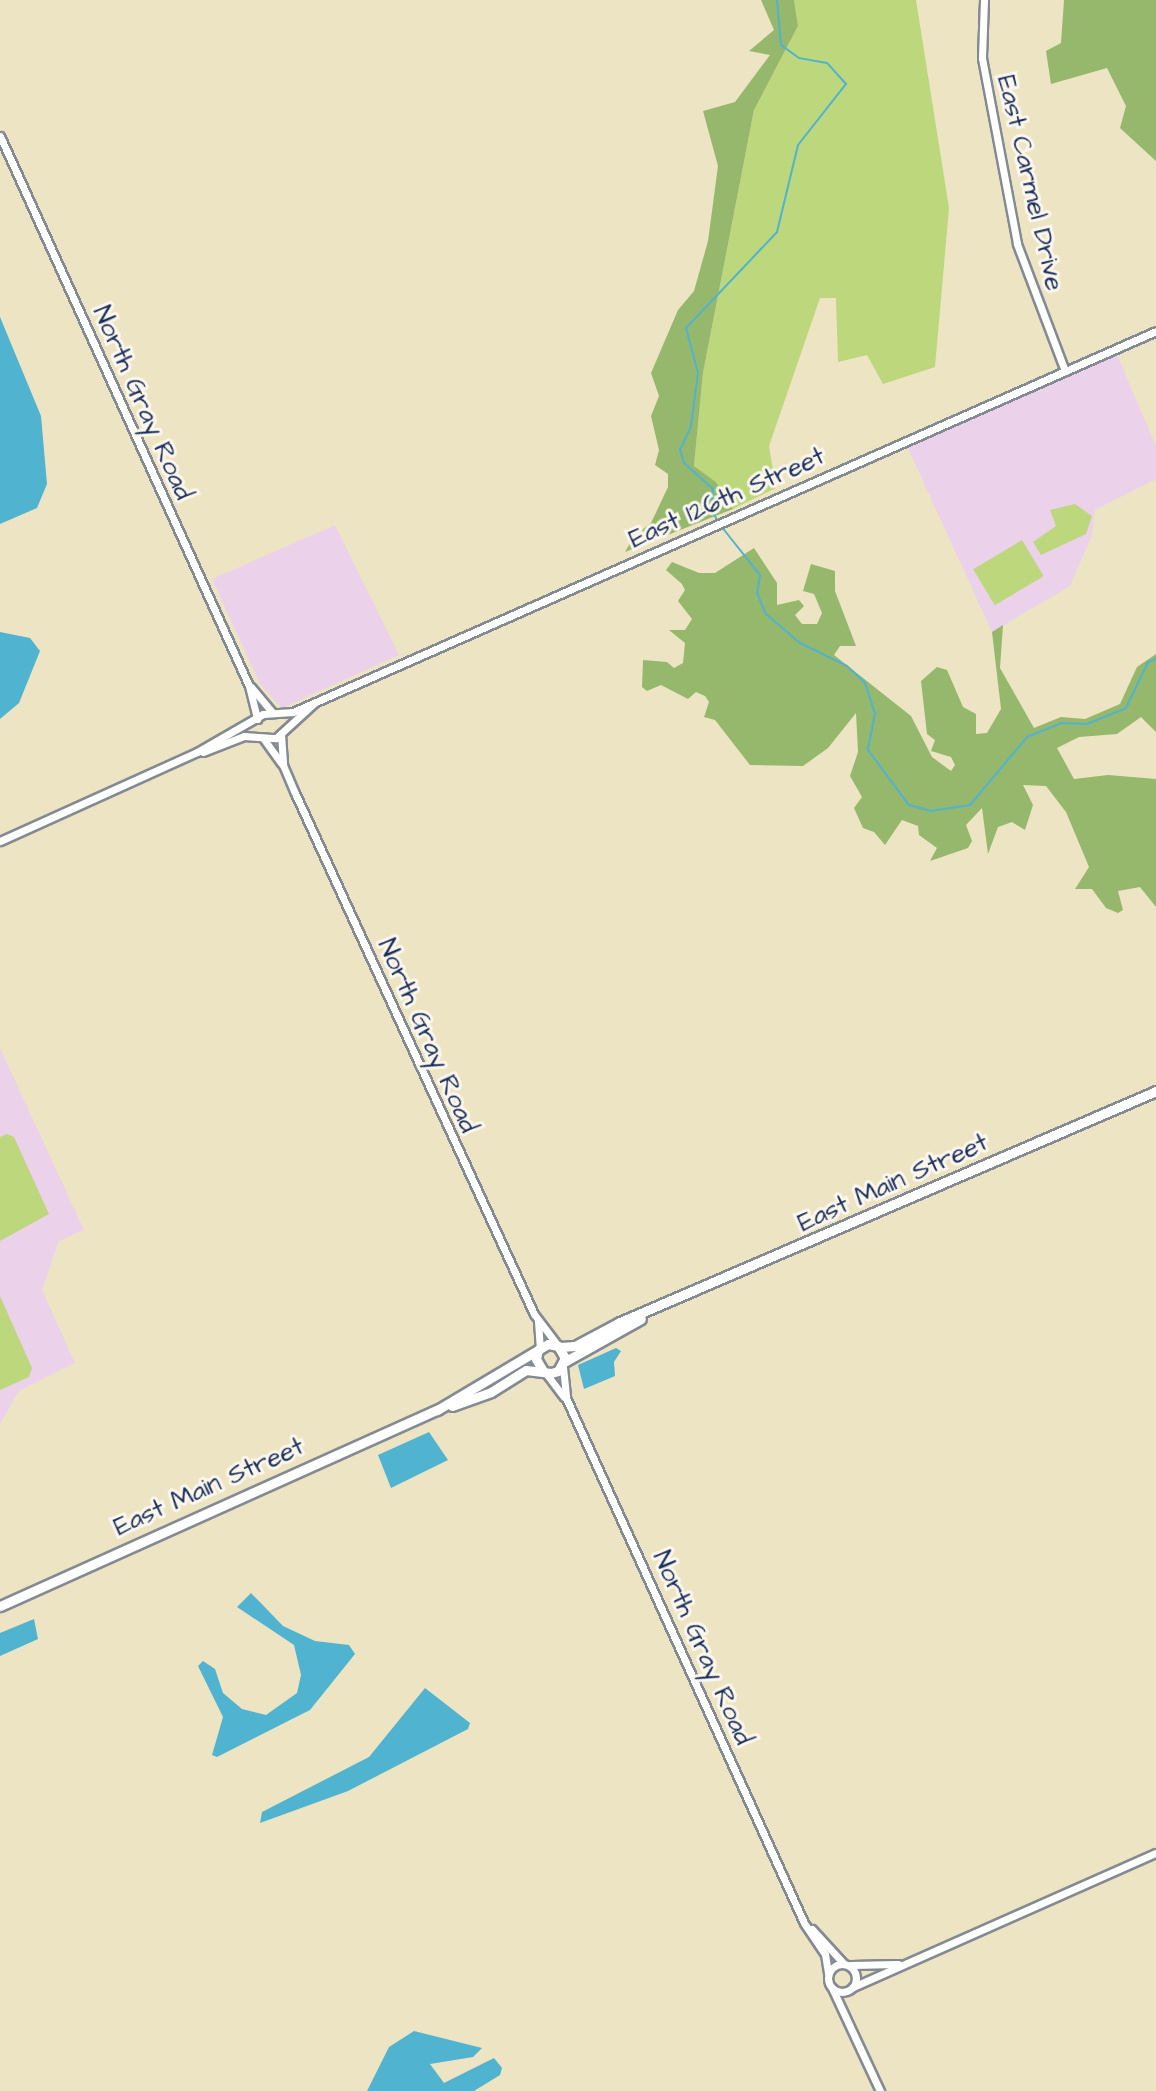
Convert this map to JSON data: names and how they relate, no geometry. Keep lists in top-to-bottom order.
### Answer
{
  "streets": {
    "main road": ["East Main Street"],
    "street": ["East Carmel Drive", "North Gray Road", "East 126th Street"]
  },
  "crossings": [
    ["East Carmel Drive", "East 126th Street"],
    ["North Gray Road", "East 126th Street"],
    ["North Gray Road", "East Main Street"]
  ]
}
